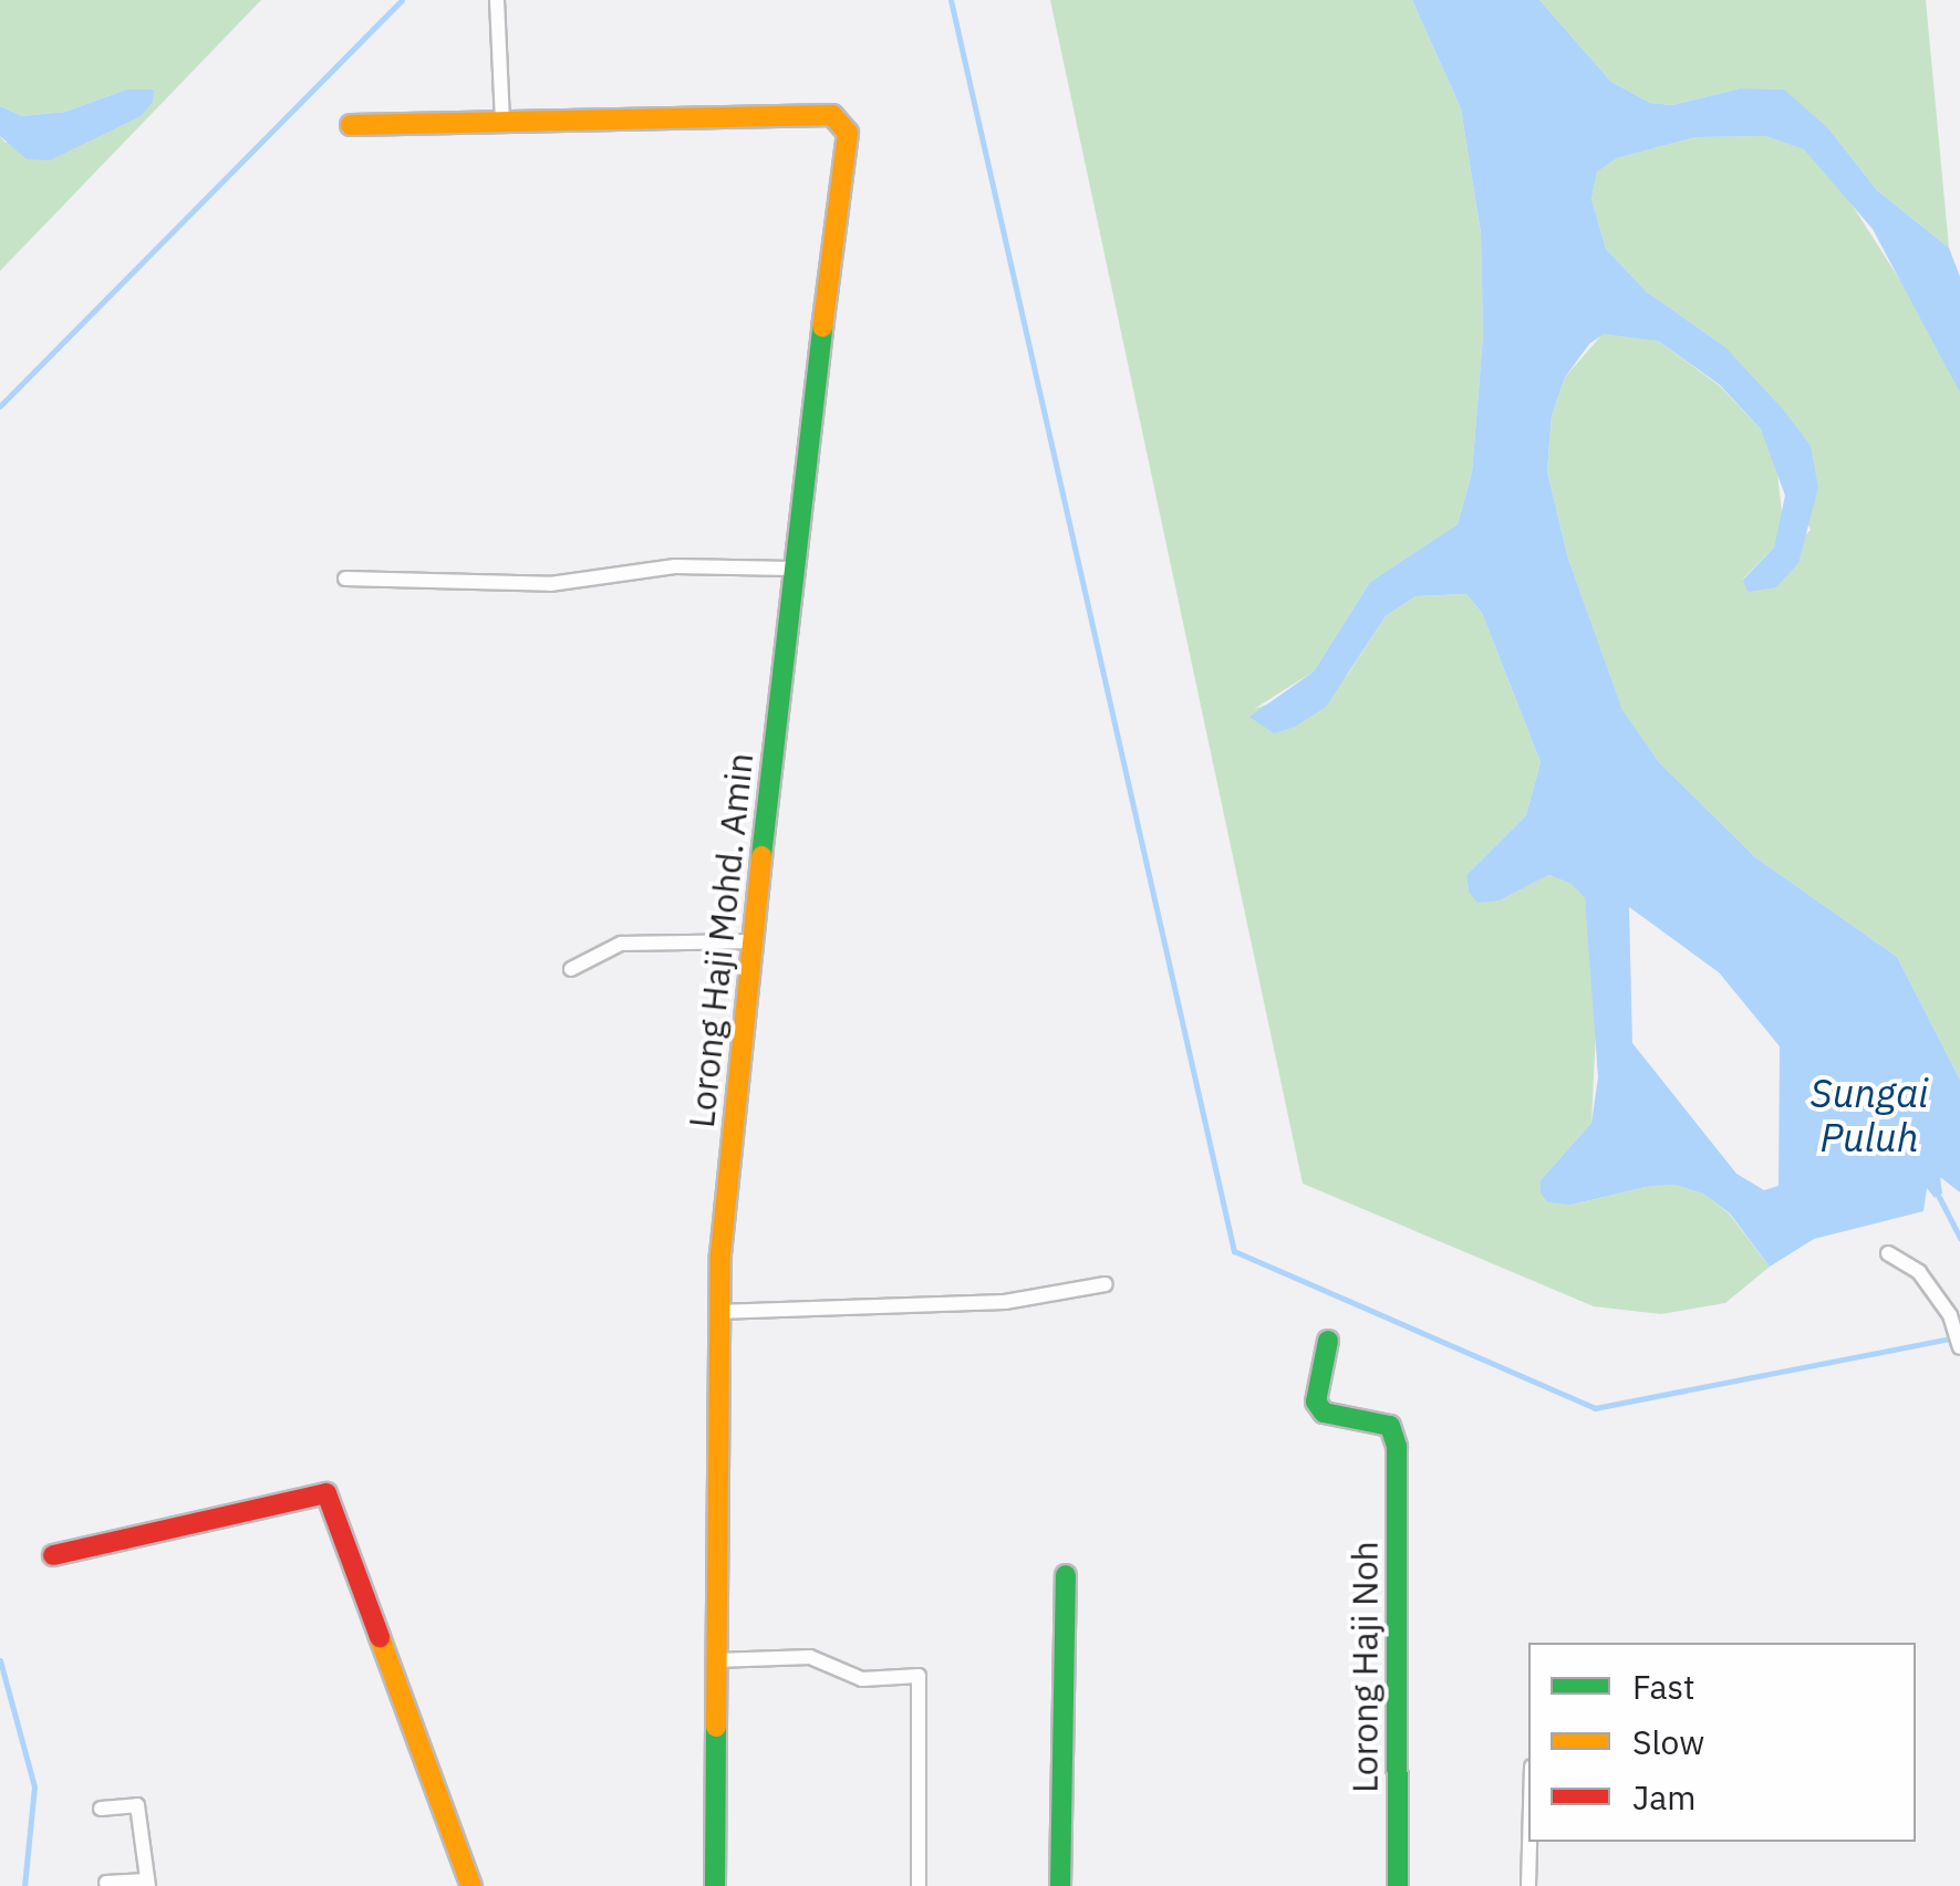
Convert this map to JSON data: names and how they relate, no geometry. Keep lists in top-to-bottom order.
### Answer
{
  "streets": {
    "street": ["Lorong Haji Mohd. Amin", "Lorong Haji Noh"]
  },
  "water": ["Sungai Puluh"],
  "legend": ["Fast", "Slow", "Jam"]
}
